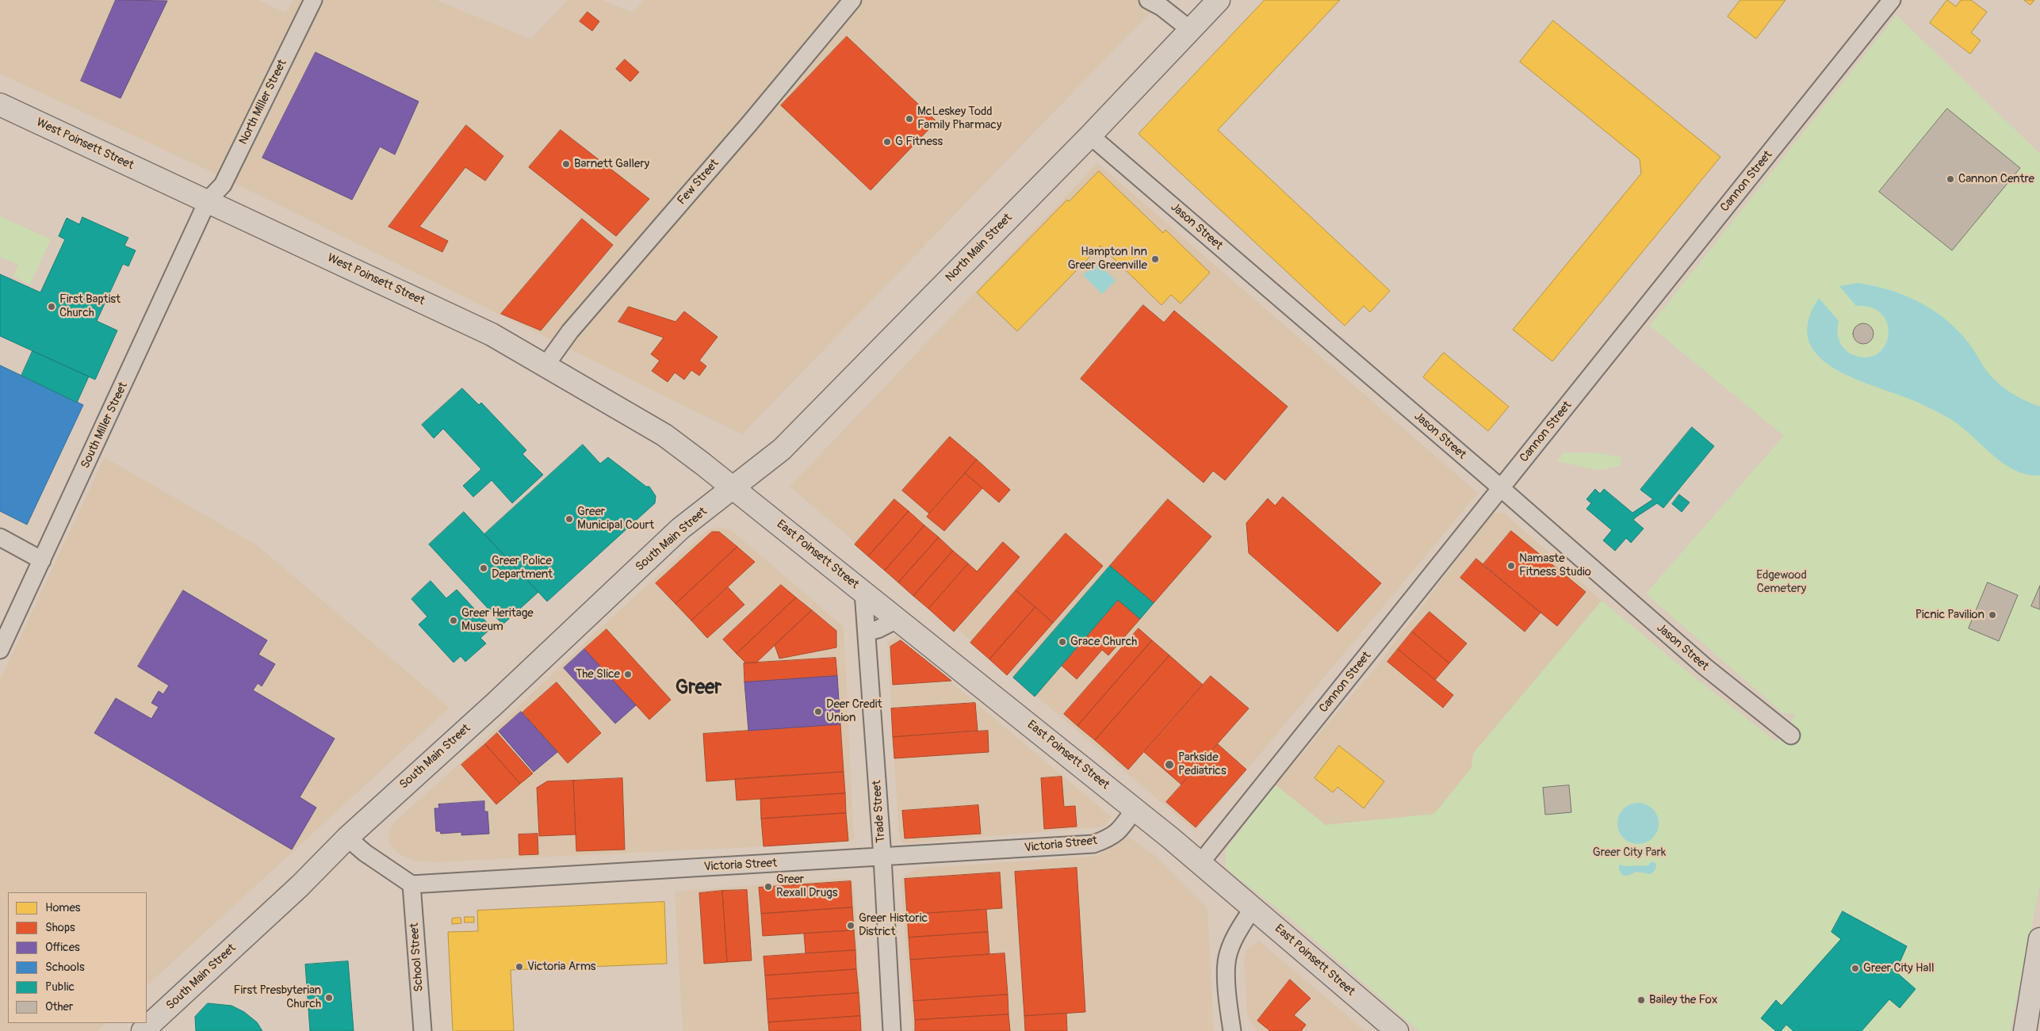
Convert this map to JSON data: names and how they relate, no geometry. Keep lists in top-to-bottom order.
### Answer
{
  "streets": {
    "main road": [
      "West Poinsett Street",
      "North Main Street",
      "South Main Street",
      "East Poinsett Street"
    ],
    "street": [
      "North Miller Street",
      "Cannon Street",
      "Few Street",
      "Jason Street",
      "South Miller Street",
      "Trade Street",
      "Victoria Street",
      "School Street"
    ]
  },
  "crossings": [
    ["North Miller Street", "West Poinsett Street"],
    ["North Miller Street", "South Miller Street"],
    ["West Poinsett Street", "Few Street"],
    ["West Poinsett Street", "North Main Street"],
    ["West Poinsett Street", "South Miller Street"],
    ["West Poinsett Street", "South Main Street"],
    ["West Poinsett Street", "East Poinsett Street"],
    ["Cannon Street", "Jason Street"],
    ["Cannon Street", "East Poinsett Street"],
    ["Jason Street", "North Main Street"],
    ["North Main Street", "South Main Street"],
    ["North Main Street", "East Poinsett Street"],
    ["South Main Street", "East Poinsett Street"],
    ["East Poinsett Street", "Trade Street"],
    ["East Poinsett Street", "Victoria Street"],
    ["Trade Street", "Victoria Street"],
    ["Victoria Street", "School Street"]
  ],
  "districts": ["Greer"],
  "parks": ["Edgewood Cemetery", "Greer City Park"],
  "places": [
    "McLeskey Todd Family Pharmacy",
    "G Fitness",
    "Barnett Gallery",
    "Cannon Centre",
    "Hampton Inn Greer Greenville",
    "First Baptist Church",
    "Greer Municipal Court",
    "Namaste Fitness Studio",
    "Greer Police Department",
    "Picnic Pavilion",
    "Greer Heritage Museum",
    "Grace Church",
    "The Slice",
    "Deer Credit Union",
    "Parkside Pediatrics",
    "Greer Rexall Drugs",
    "Greer Historic District",
    "Victoria Arms",
    "Greer City Hall",
    "First Presbyterian Church",
    "Bailey the Fox"
  ],
  "legend": [
    "Homes",
    "Shops",
    "Offices",
    "Schools",
    "Public",
    "Other"
  ]
}
